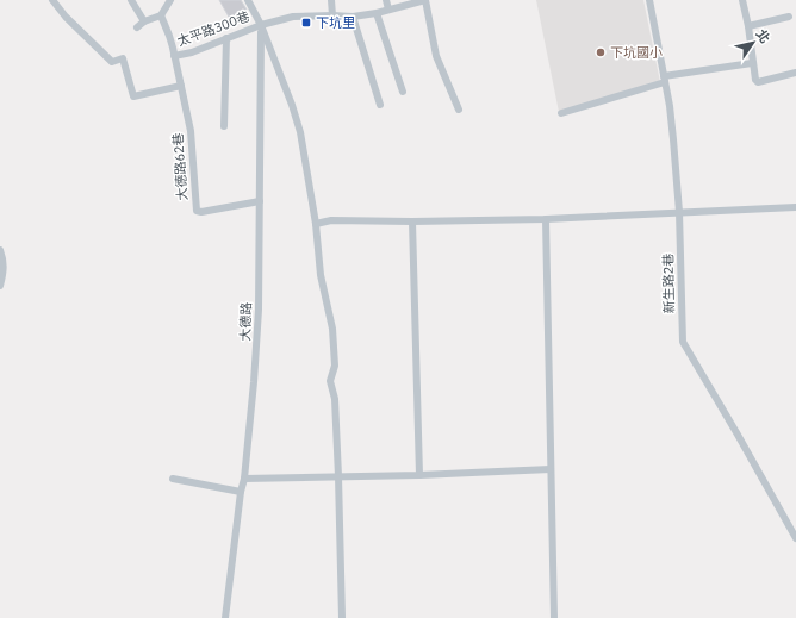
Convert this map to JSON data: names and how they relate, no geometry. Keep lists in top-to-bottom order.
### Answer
{
  "streets": {
    "street": [
      "太平路300巷",
      "大德路62巷",
      "新生路2巷",
      "大德路"
    ]
  },
  "crossings": [
    ["太平路300巷", "大德路62巷"],
    ["太平路300巷", "大德路"],
    ["大德路62巷", "大德路"]
  ],
  "places": {
    "transit": ["下坑里"],
    "other": ["下坑國小"]
  },
  "north": "top right"
}
